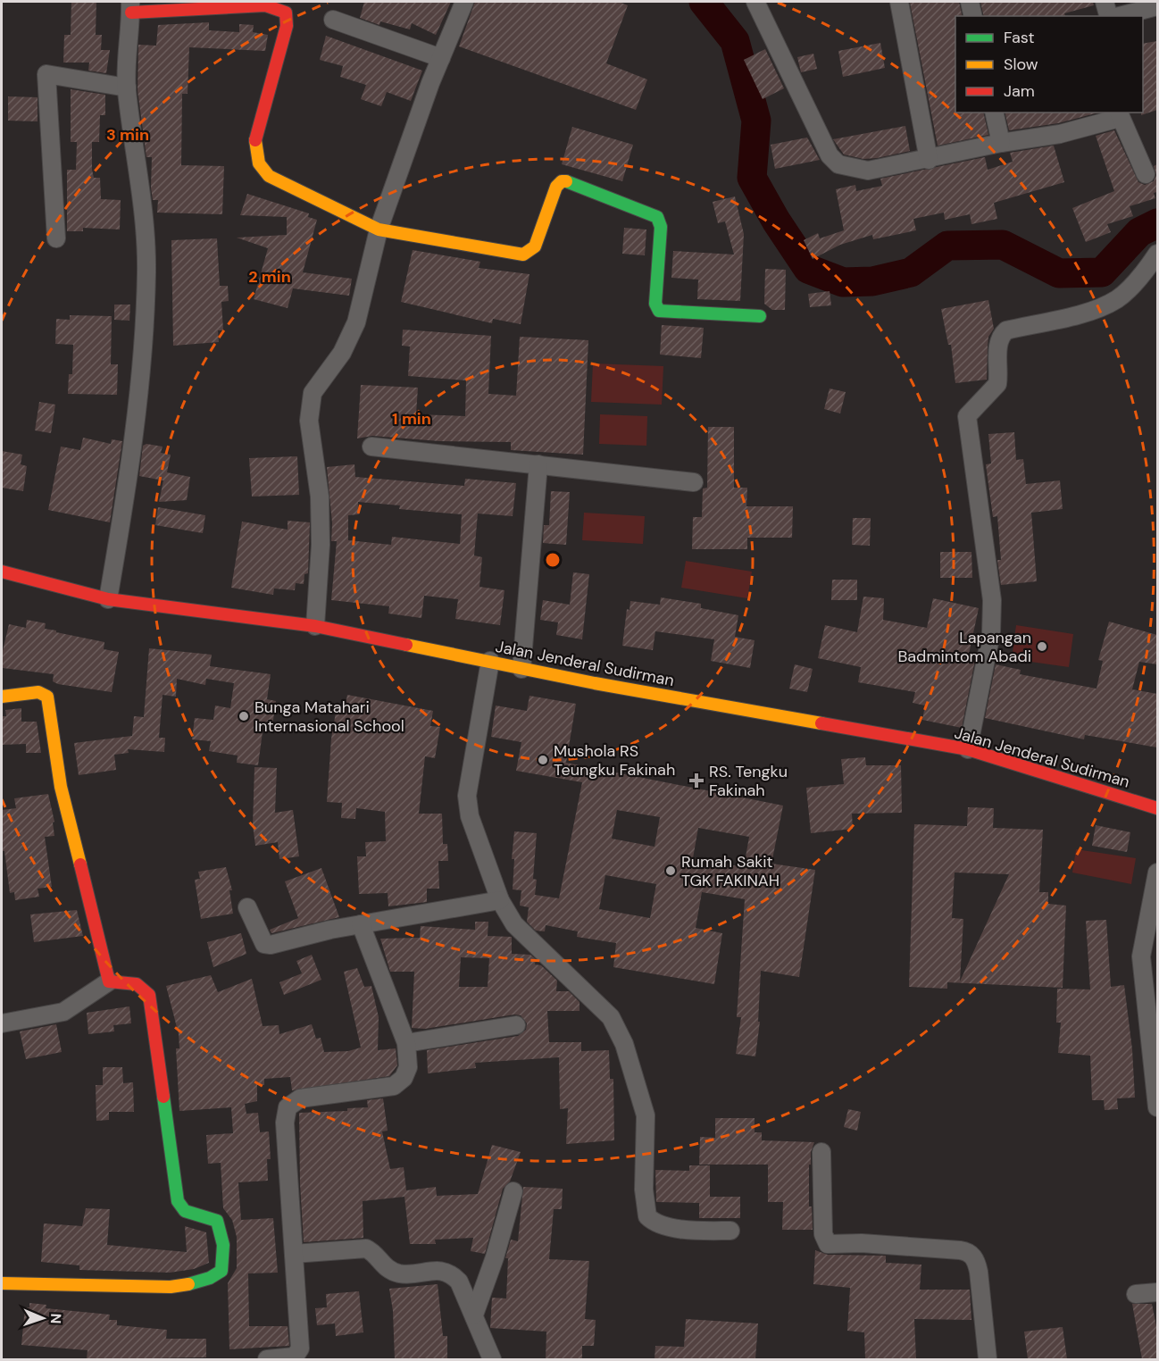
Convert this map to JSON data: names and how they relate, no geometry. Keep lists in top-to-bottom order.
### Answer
{
  "streets": {
    "street": ["Jalan Jenderal Sudirman"]
  },
  "places": {
    "other": [
      "Lapangan Badmintom Abadi",
      "Bunga Matahari Internasional School",
      "Mushola RS Teungku Fakinah",
      "Rumah Sakit TGK FAKINAH"
    ],
    "health": ["RS. Tengku Fakinah"]
  },
  "legend": ["Fast", "Slow", "Jam"],
  "north": "right",
  "rings": ["3 min", "2 min", "1 min"]
}
